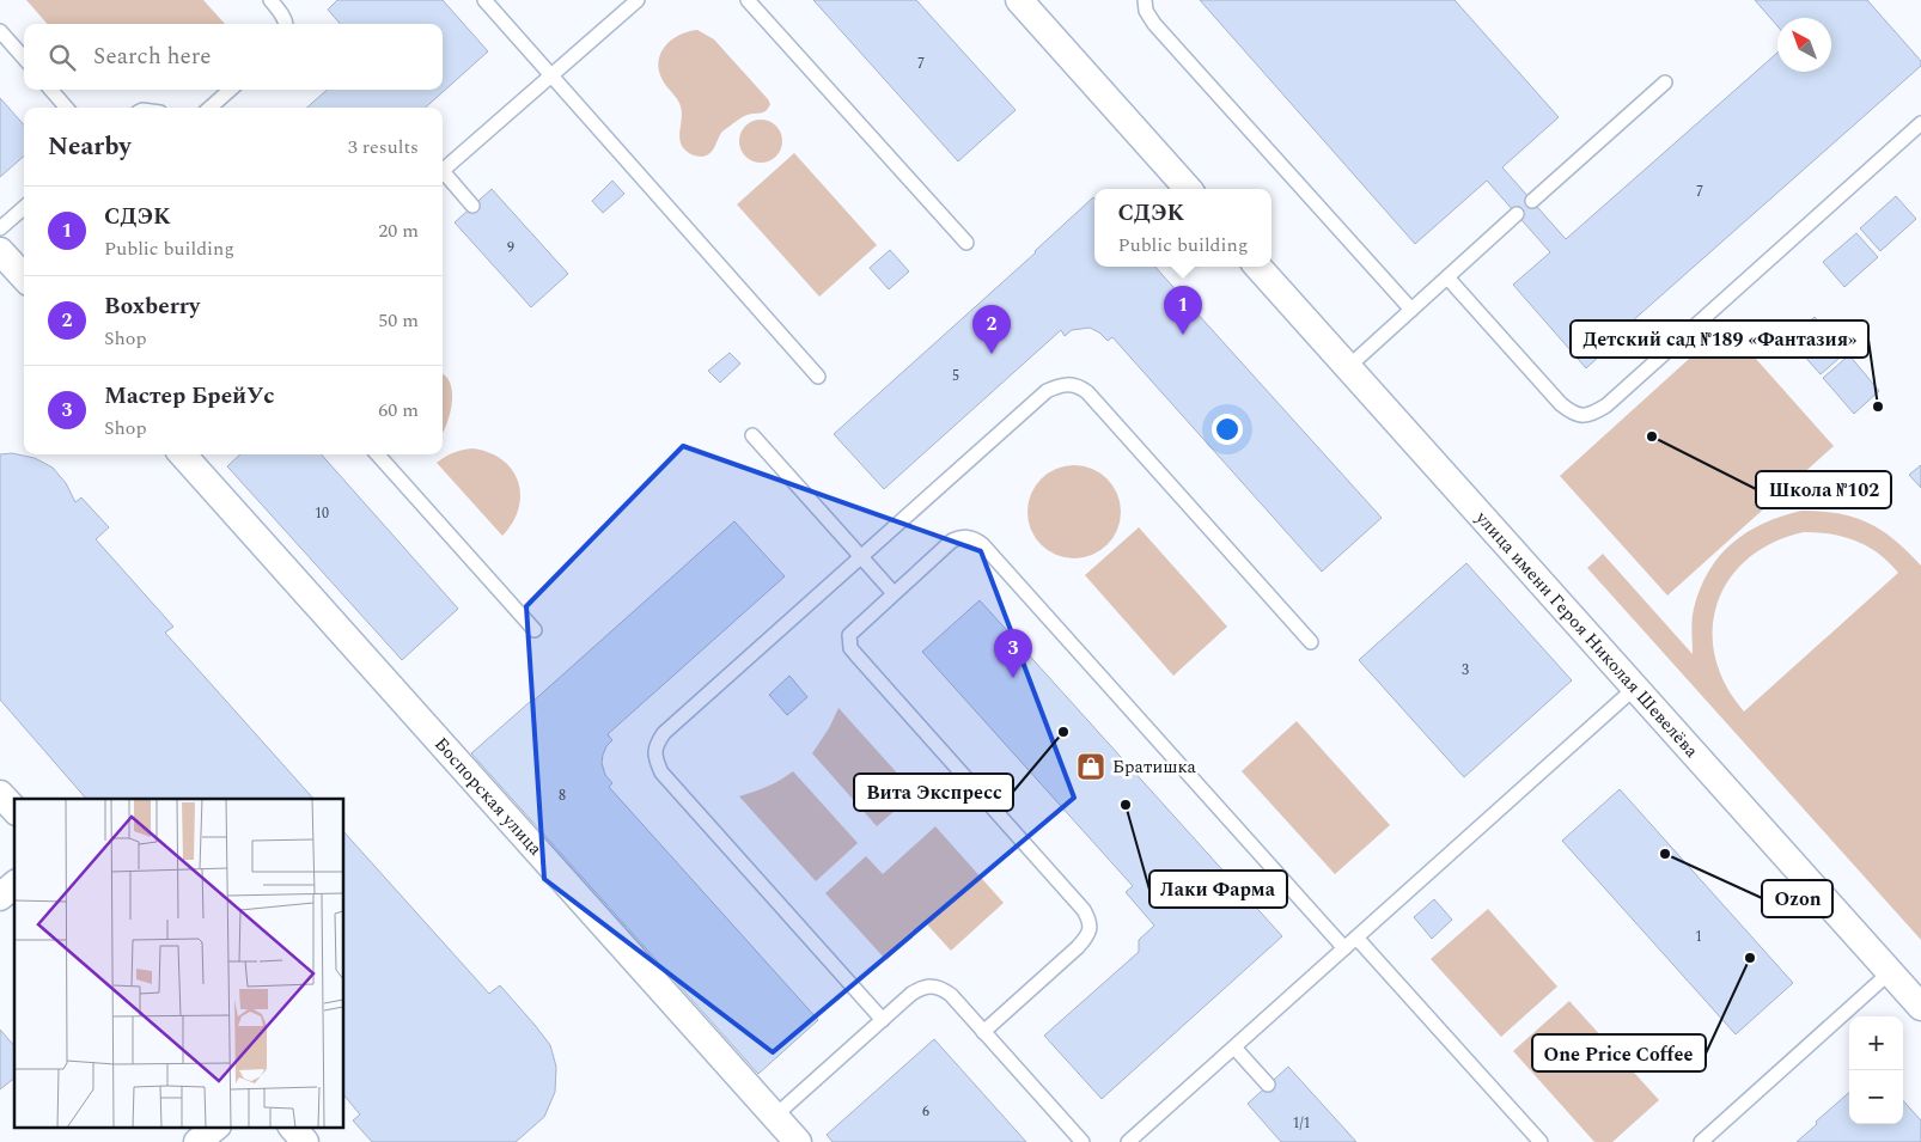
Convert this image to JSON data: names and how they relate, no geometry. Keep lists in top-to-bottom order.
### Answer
{
  "streets": {
    "street": ["улица имени Героя Николая Шевелёва", "Боспорская улица"]
  },
  "places": {
    "other": [
      "Детский сад №189 «Фантазия»",
      "Школа №102",
      "Вита Экспресс",
      "Лаки Фарма",
      "Ozon",
      "One Price Coffee"
    ],
    "shop": ["Братишка"]
  },
  "house_numbers": [
    "7",
    "7",
    "9",
    "5",
    "10",
    "3",
    "8",
    "1",
    "6",
    "1/1"
  ],
  "north": "top left",
  "page": {
    "search": "Search here",
    "heading": ["Nearby", "3 results"],
    "list": [
      {
        "mark": "1",
        "name": "СДЭК",
        "note": "Public building",
        "value": "20 m"
      },
      {
        "mark": "2",
        "name": "Boxberry",
        "note": "Shop",
        "value": "50 m"
      },
      {
        "mark": "3",
        "name": "Мастер БрейУc",
        "note": "Shop",
        "value": "60 m"
      }
    ],
    "popup": ["СДЭК", "Public building"],
    "pins": ["1", "2", "3"],
    "map_buttons": ["+", "−"]
  }
}
